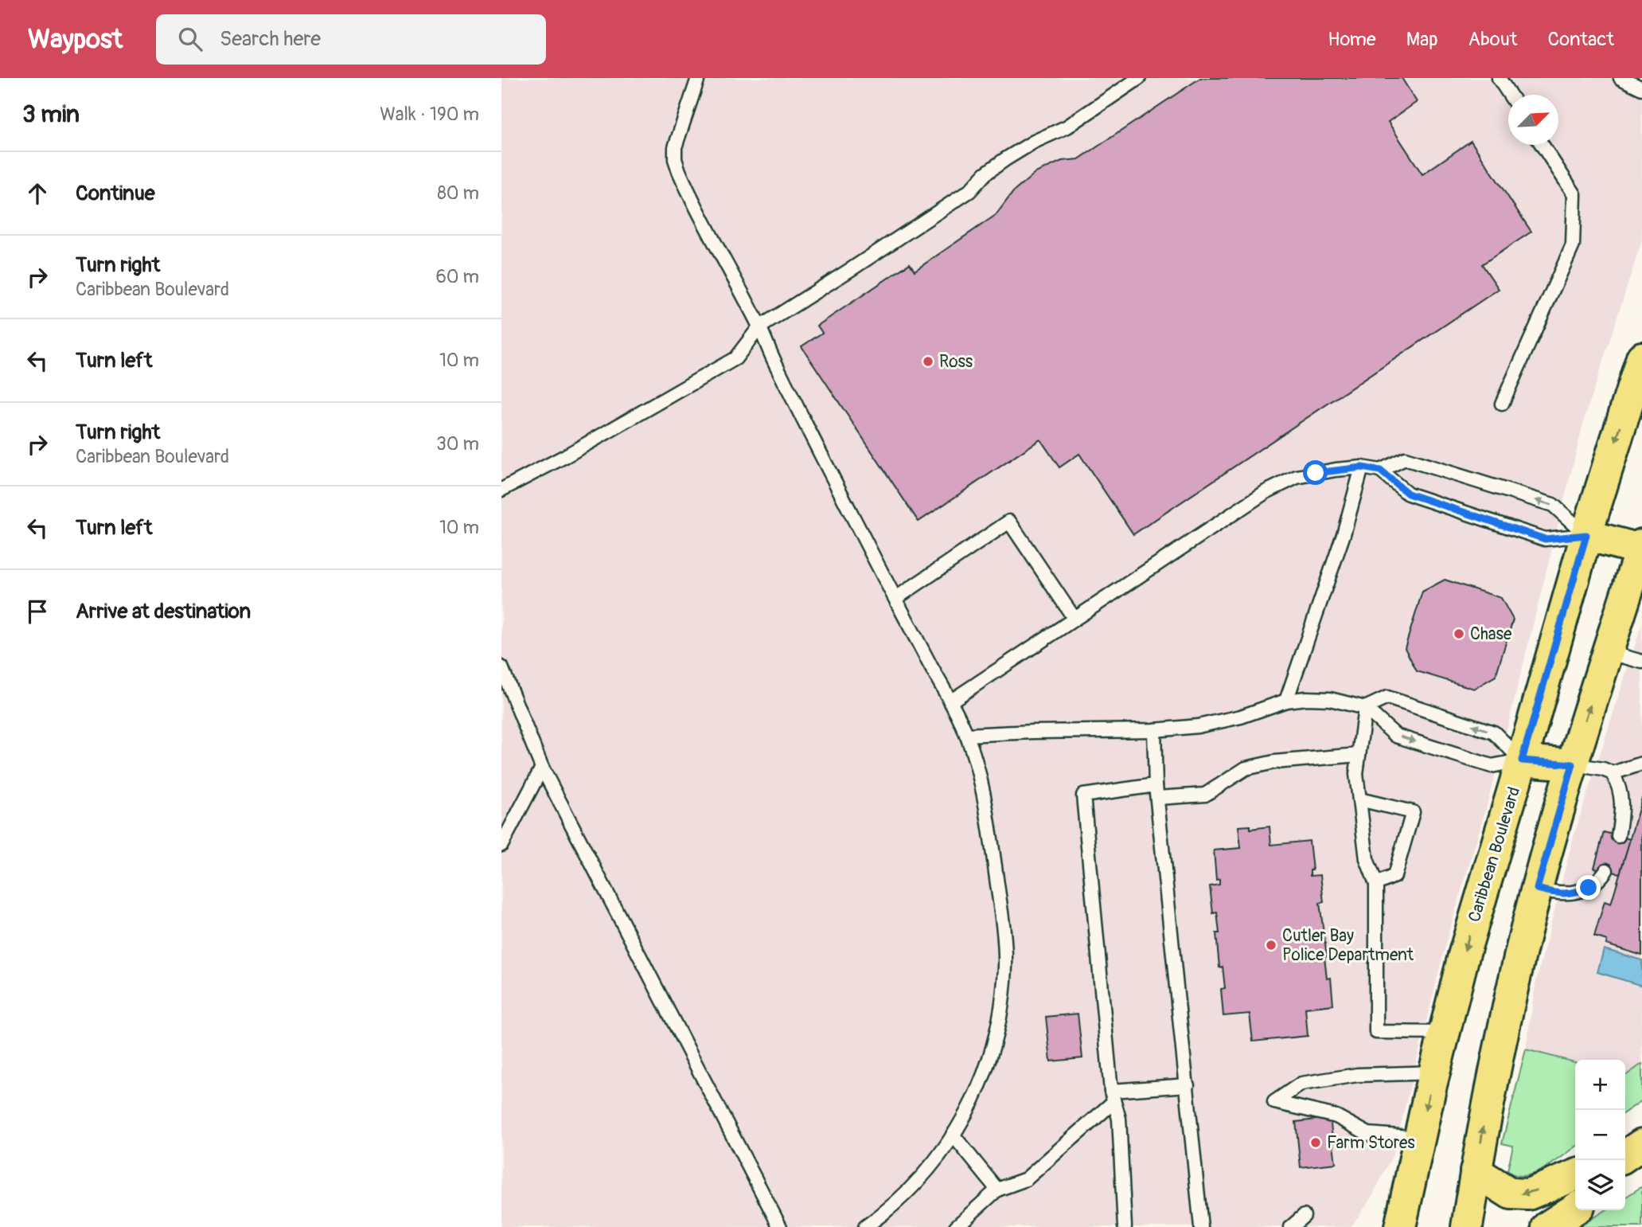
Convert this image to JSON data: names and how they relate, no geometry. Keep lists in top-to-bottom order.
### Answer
{
  "streets": {
    "main road": ["Caribbean Boulevard"]
  },
  "places": [
    "Ross",
    "Chase",
    "Cutler Bay Police Department",
    "Farm Stores"
  ],
  "north": "top right",
  "page": {
    "header": "Waypost",
    "search": "Search here",
    "nav": [
      "Home",
      "Map",
      "About",
      "Contact"
    ],
    "heading": ["3 min", "Walk · 190 m"],
    "list": [
      ["Continue", "80 m"],
      ["Turn right", "Caribbean Boulevard", "60 m"],
      ["Turn left", "10 m"],
      ["Turn right", "Caribbean Boulevard", "30 m"],
      ["Turn left", "10 m"],
      "Arrive at destination"
    ],
    "map_buttons": ["+", "−"]
  }
}
